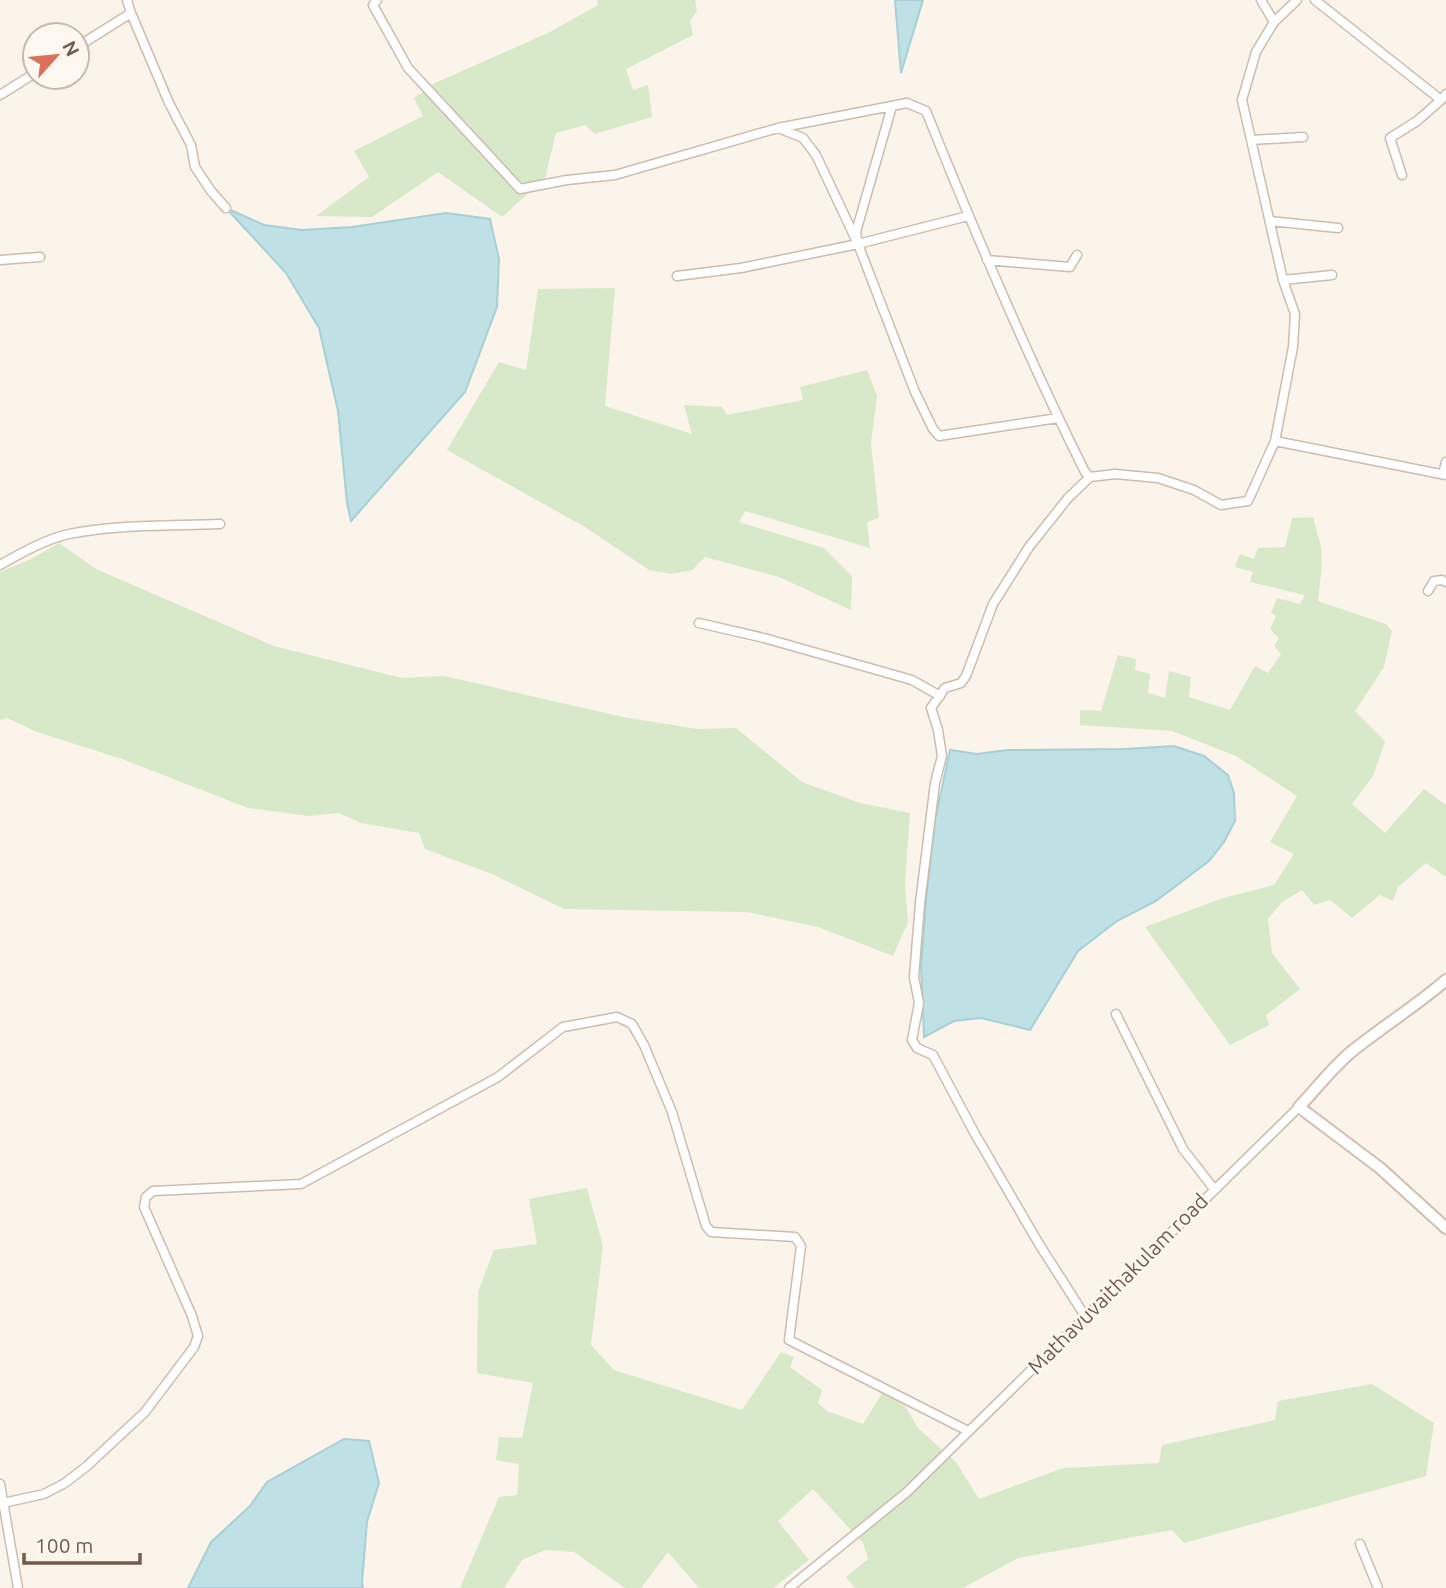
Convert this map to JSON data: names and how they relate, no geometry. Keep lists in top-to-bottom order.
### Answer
{
  "streets": {
    "street": ["Mathavuvaithakulam road"]
  },
  "scale_bar": "100 m",
  "north": "top right"
}
